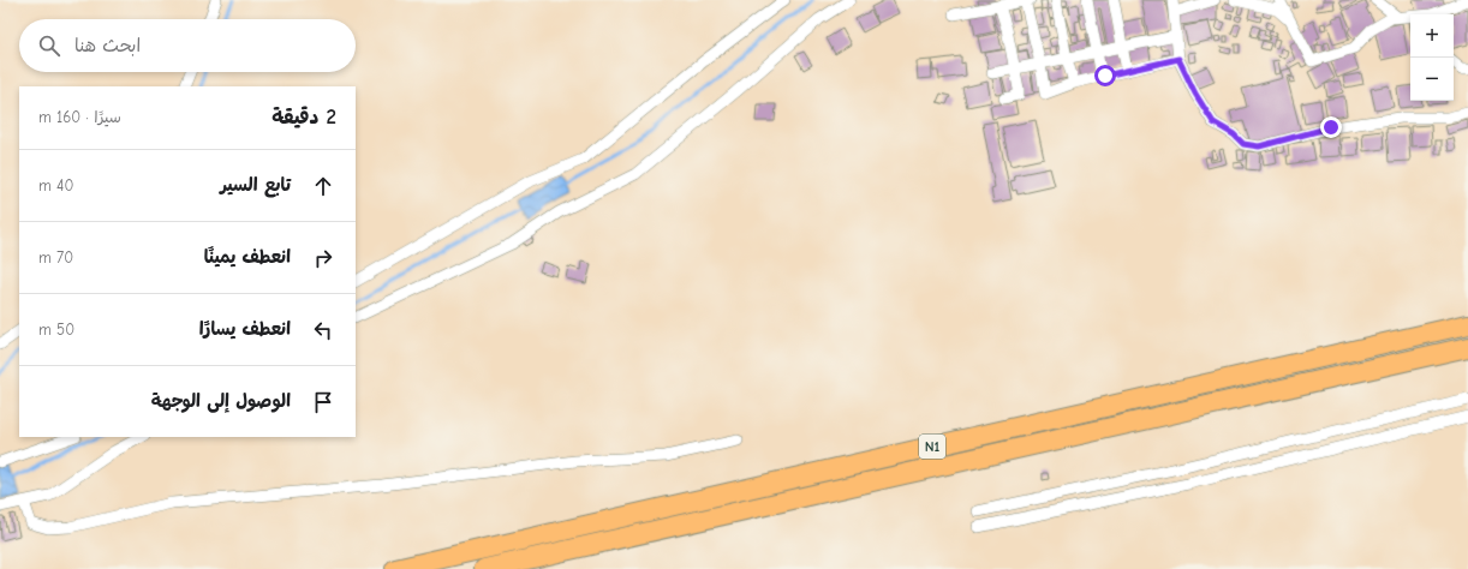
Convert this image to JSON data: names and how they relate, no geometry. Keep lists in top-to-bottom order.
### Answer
{
  "streets": {
    "highway": ["N1"]
  },
  "page": {
    "map_buttons": ["+", "−"],
    "search": "ابحث هنا",
    "heading": ["2 دقيقة", "سيرًا · 160 m"],
    "list": [
      ["تابع السير", "40 m"],
      ["انعطف يمينًا", "70 m"],
      ["انعطف يسارًا", "50 m"],
      "الوصول إلى الوجهة"
    ]
  }
}
